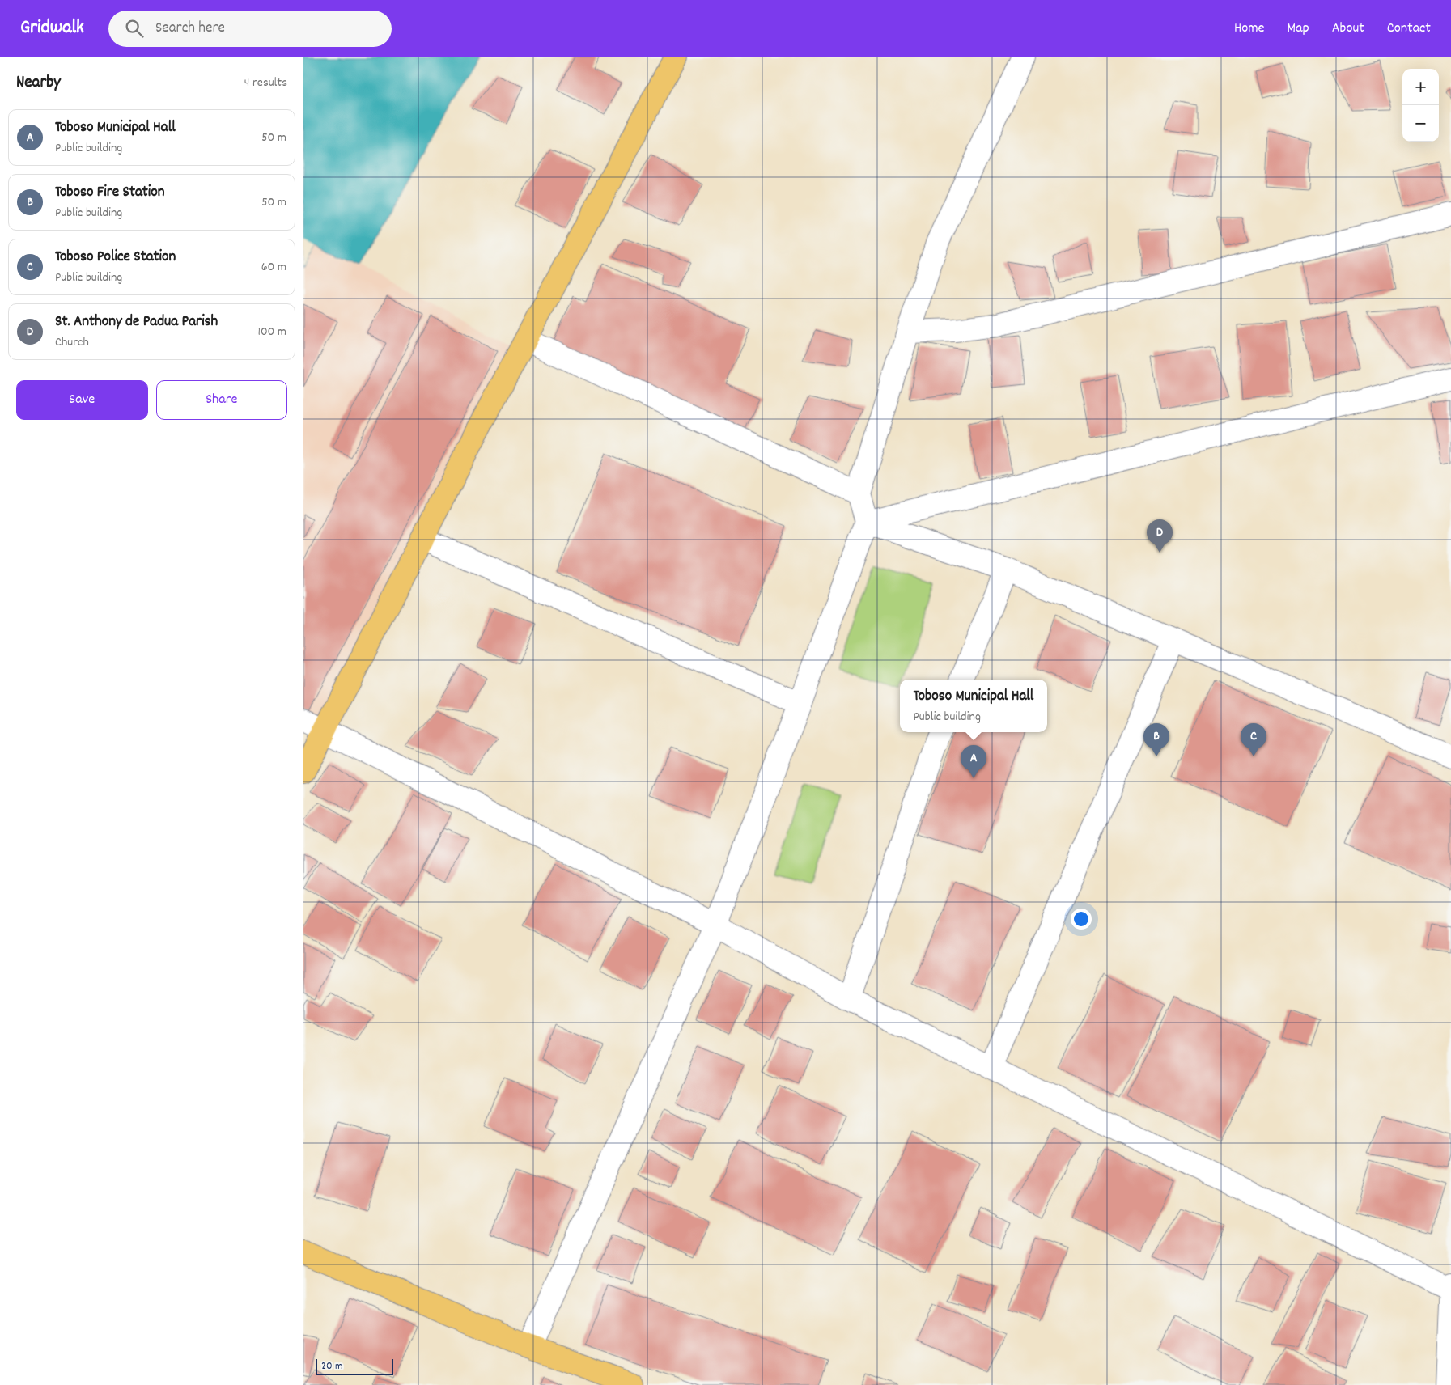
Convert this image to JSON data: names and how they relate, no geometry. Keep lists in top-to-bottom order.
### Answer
{
  "scale_bar": "20 m",
  "page": {
    "header": "Gridwalk",
    "search": "Search here",
    "nav": [
      "Home",
      "Map",
      "About",
      "Contact"
    ],
    "heading": ["Nearby", "4 results"],
    "map_buttons": ["+", "−"],
    "list": [
      {
        "mark": "A",
        "name": "Toboso Municipal Hall",
        "note": "Public building",
        "value": "50 m"
      },
      {
        "mark": "B",
        "name": "Toboso Fire Station",
        "note": "Public building",
        "value": "50 m"
      },
      {
        "mark": "C",
        "name": "Toboso Police Station",
        "note": "Public building",
        "value": "60 m"
      },
      {
        "mark": "D",
        "name": "St. Anthony de Padua Parish",
        "note": "Church",
        "value": "100 m"
      }
    ],
    "buttons": ["Save", "Share"],
    "pins": [
      "D",
      "B",
      "C",
      "A"
    ],
    "popup": ["Toboso Municipal Hall", "Public building"],
    "scale": "20 m"
  }
}
